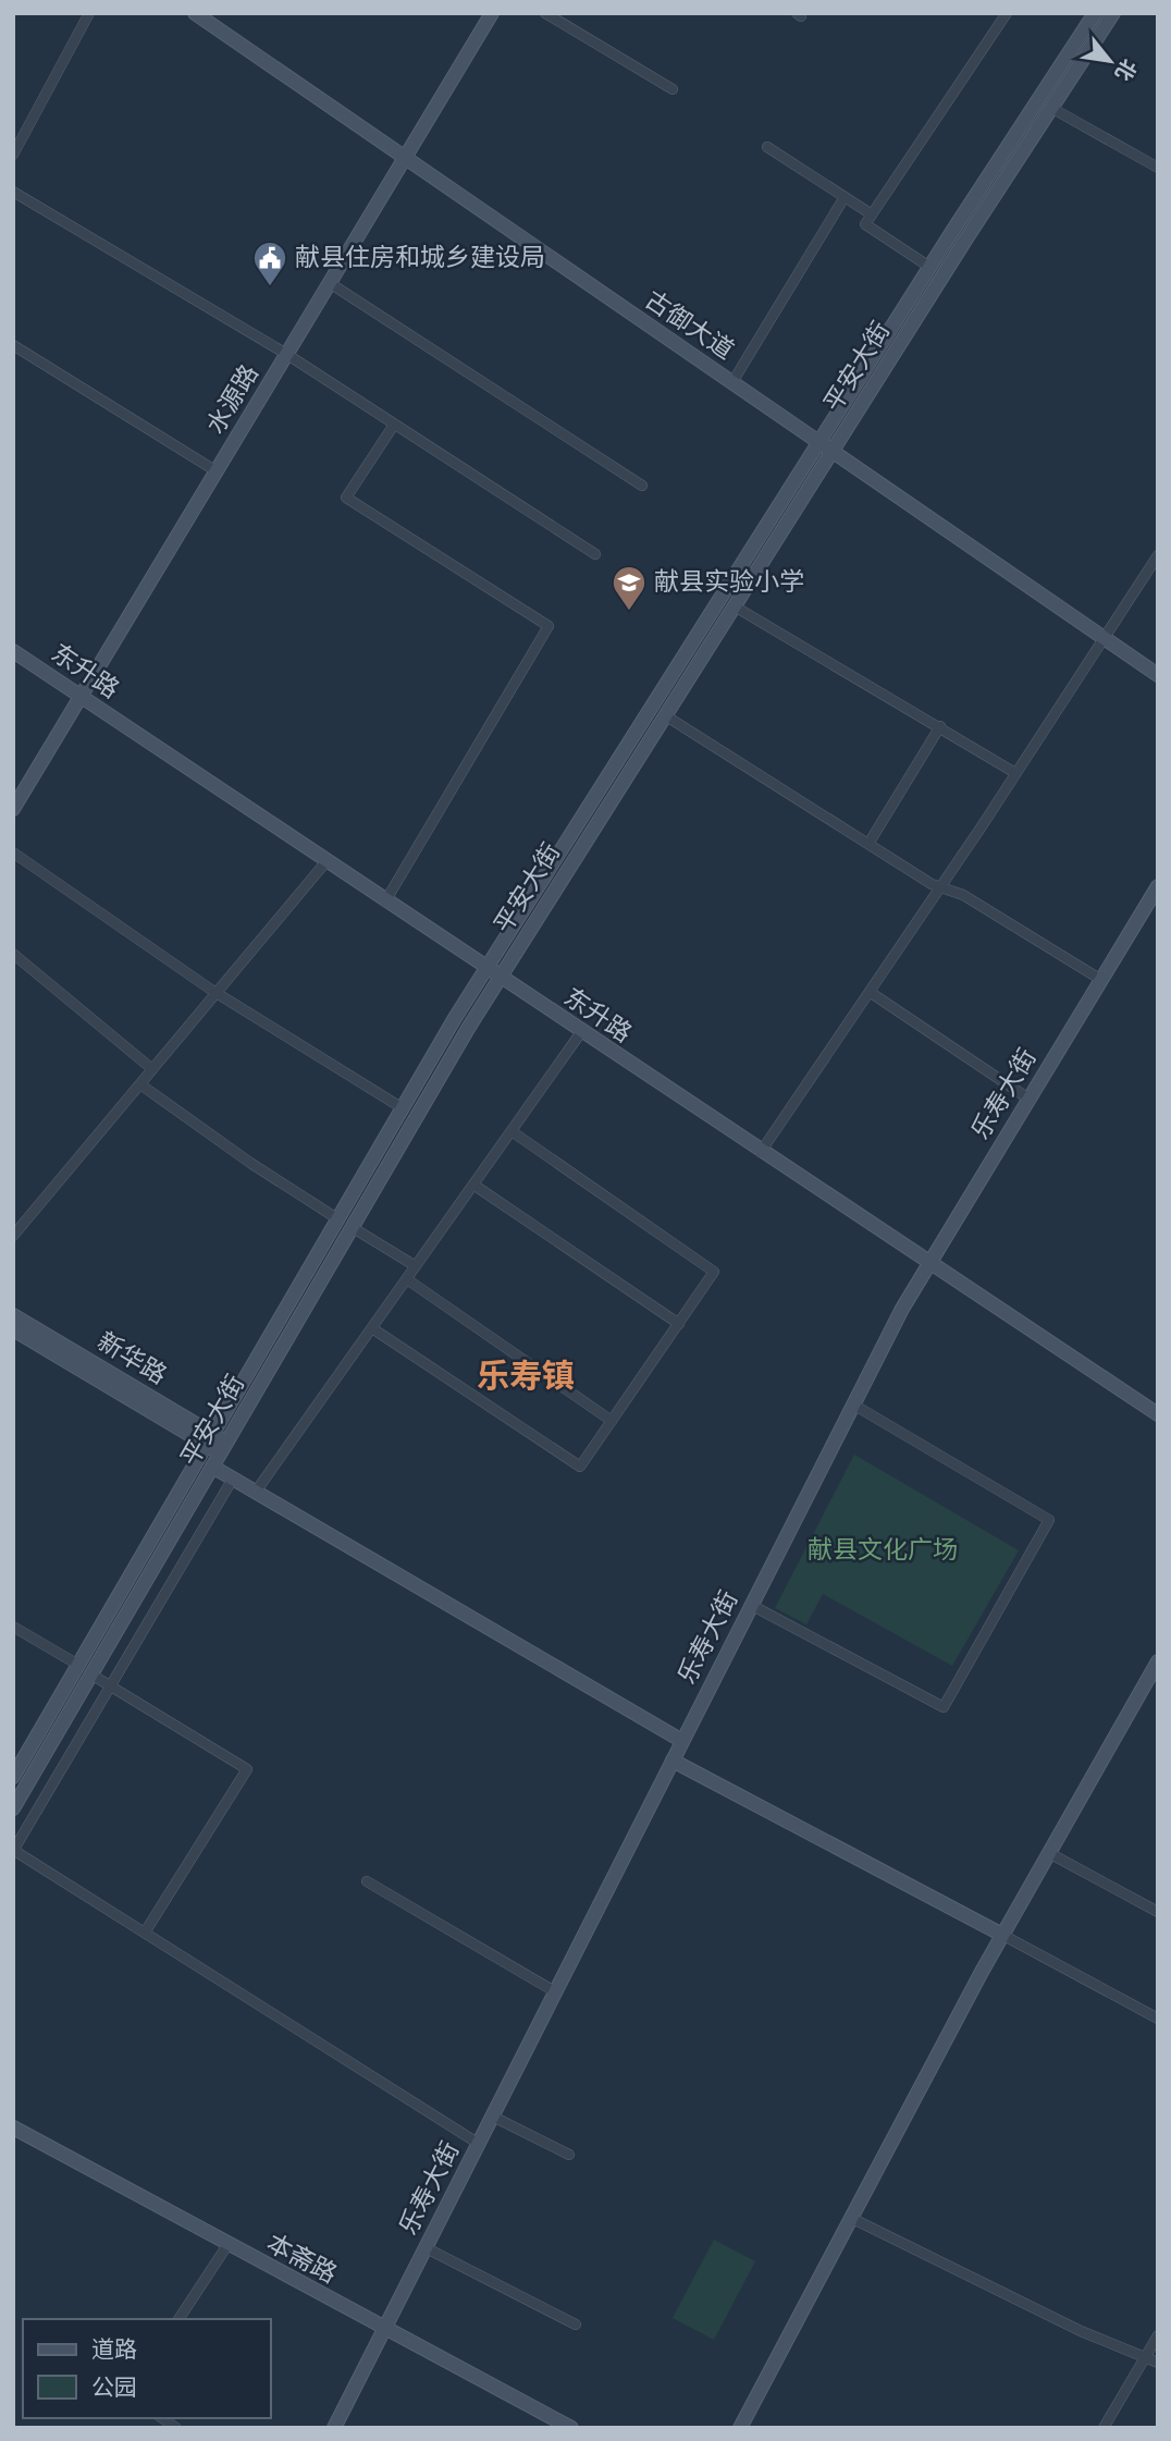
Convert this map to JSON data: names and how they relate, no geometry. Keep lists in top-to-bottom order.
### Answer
{
  "streets": {
    "main road": [
      "古御大道",
      "平安大街",
      "水源路",
      "东升路",
      "乐寿大街",
      "新华路",
      "本斋路"
    ]
  },
  "crossings": [
    ["古御大道", "平安大街"],
    ["古御大道", "水源路"],
    ["平安大街", "东升路"],
    ["平安大街", "新华路"],
    ["水源路", "东升路"],
    ["东升路", "乐寿大街"],
    ["乐寿大街", "本斋路"]
  ],
  "districts": ["乐寿镇"],
  "parks": ["献县文化广场"],
  "places": {
    "public building": ["献县住房和城乡建设局"],
    "school or university": ["献县实验小学"]
  },
  "legend": ["道路", "公园"],
  "north": "bottom right"
}
